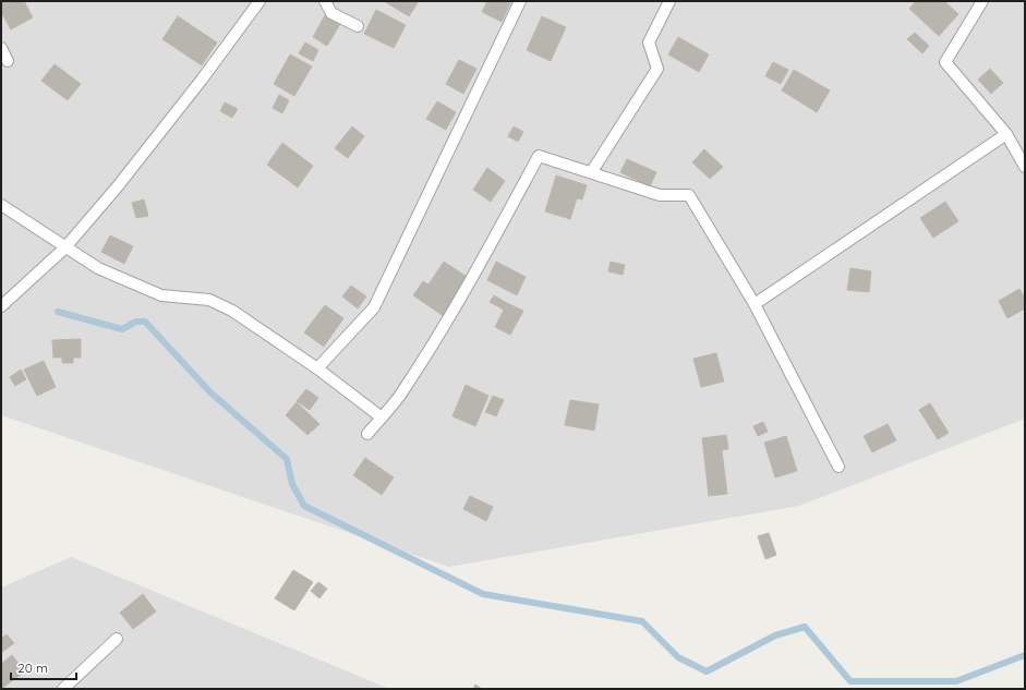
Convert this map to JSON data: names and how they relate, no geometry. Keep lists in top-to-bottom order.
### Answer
{
  "scale_bar": "20 m"
}
